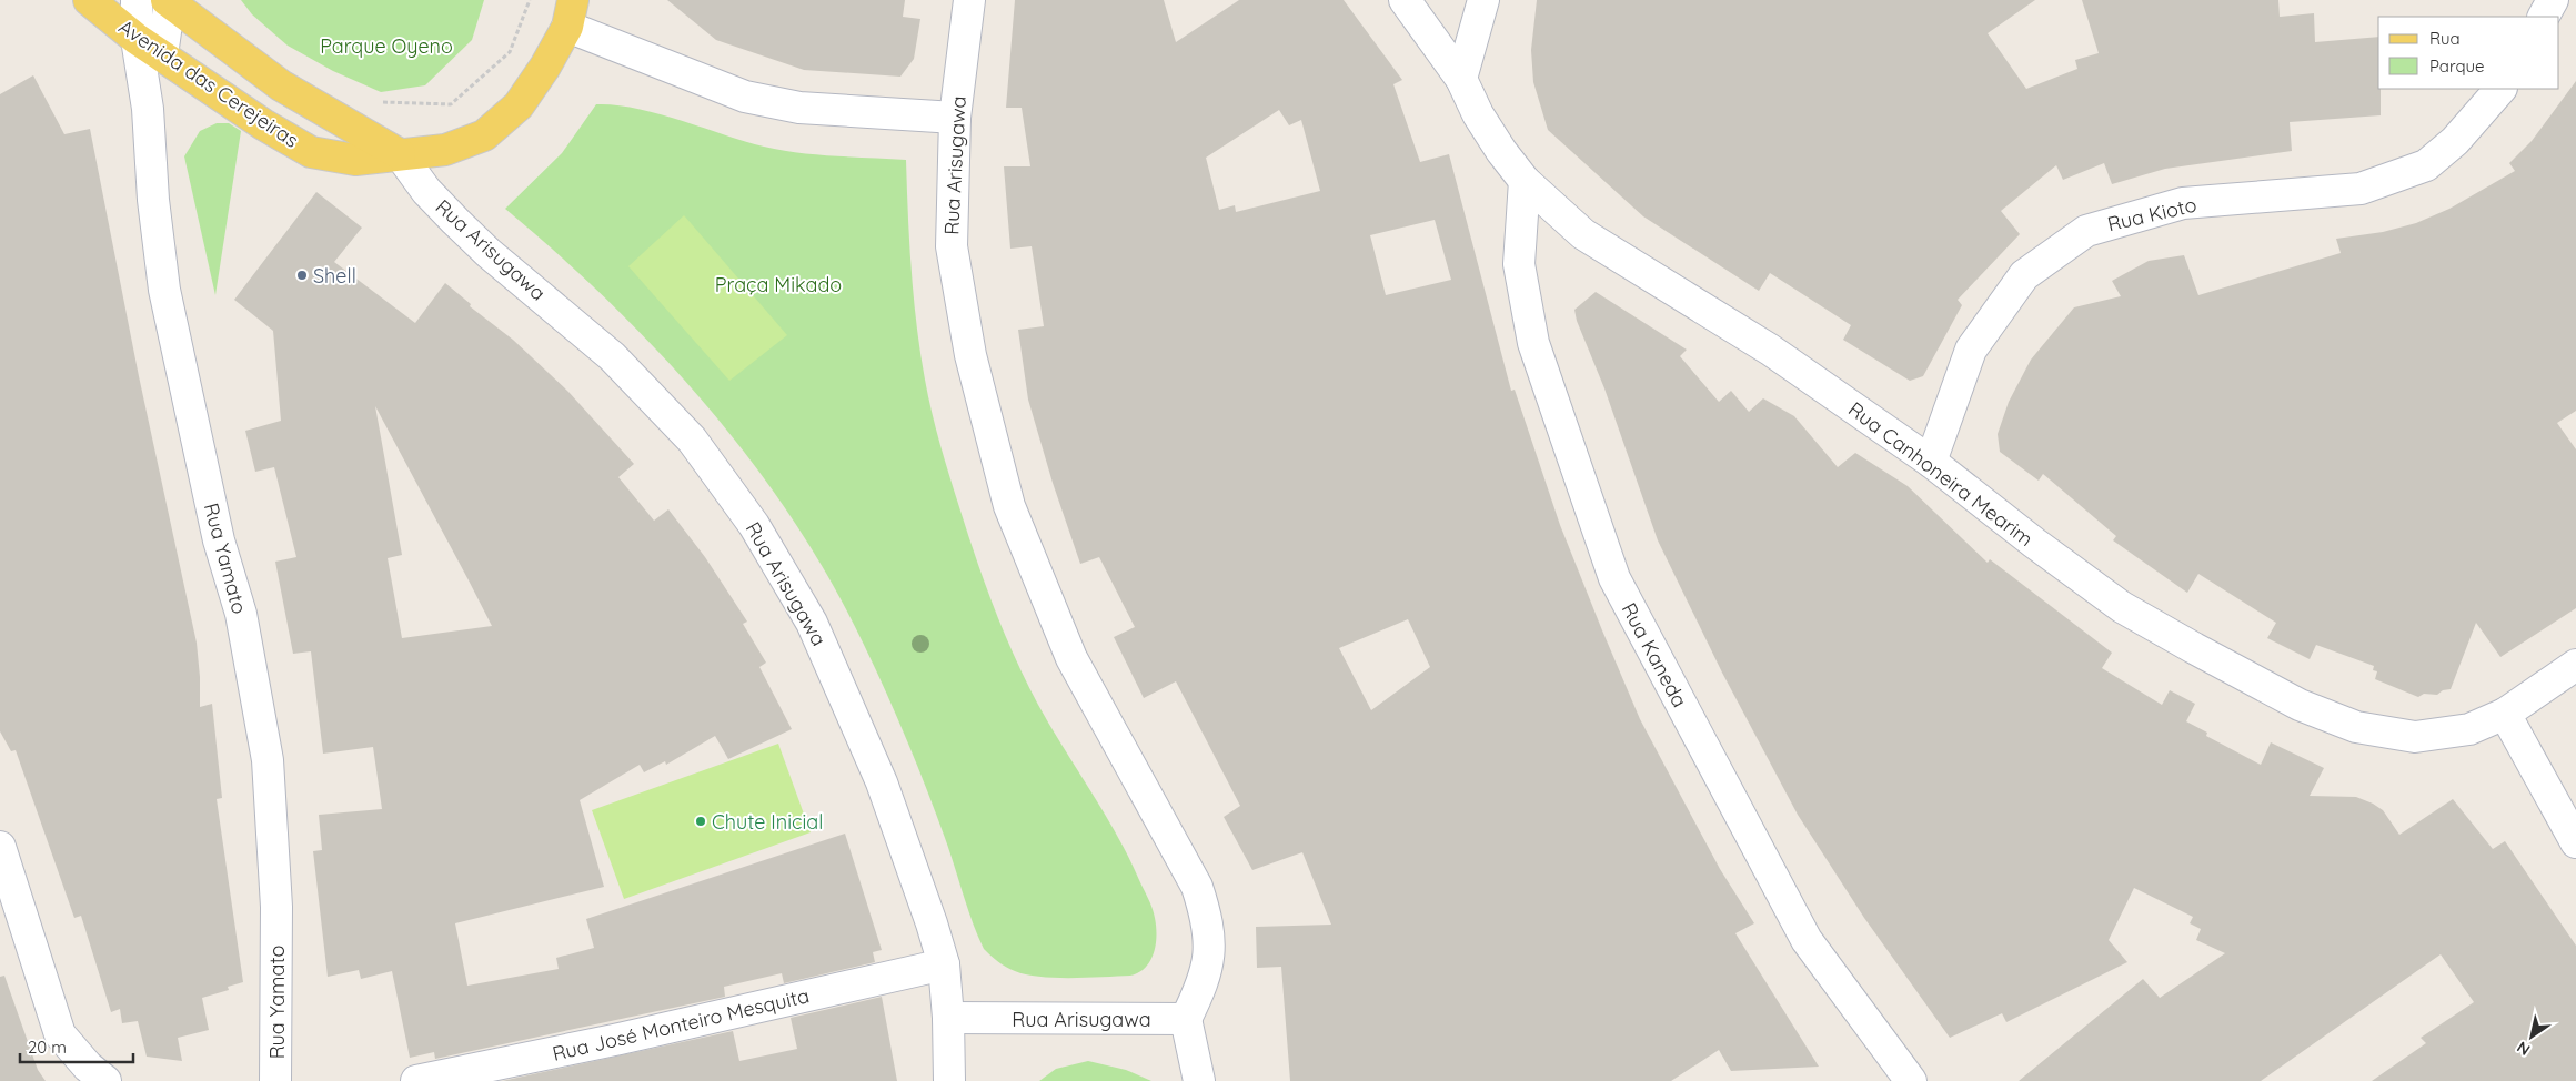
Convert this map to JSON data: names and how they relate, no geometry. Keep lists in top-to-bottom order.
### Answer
{
  "streets": {
    "main road": ["Avenida das Cerejeiras"],
    "street": [
      "Rua Arisugawa",
      "Rua Kioto",
      "Rua Canhoneira Mearim",
      "Rua Yamato",
      "Rua Kaneda",
      "Rua José Monteiro Mesquita"
    ]
  },
  "crossings": [
    ["Avenida das Cerejeiras", "Rua Arisugawa"],
    ["Avenida das Cerejeiras", "Rua Yamato"],
    ["Rua Arisugawa", "Rua José Monteiro Mesquita"],
    ["Rua Kioto", "Rua Canhoneira Mearim"],
    ["Rua Canhoneira Mearim", "Rua Kaneda"]
  ],
  "parks": ["Parque Oyeno", "Praça Mikado"],
  "places": ["Shell", "Chute Inicial"],
  "legend": ["Rua", "Parque"],
  "scale_bar": "20 m",
  "north": "bottom left"
}
